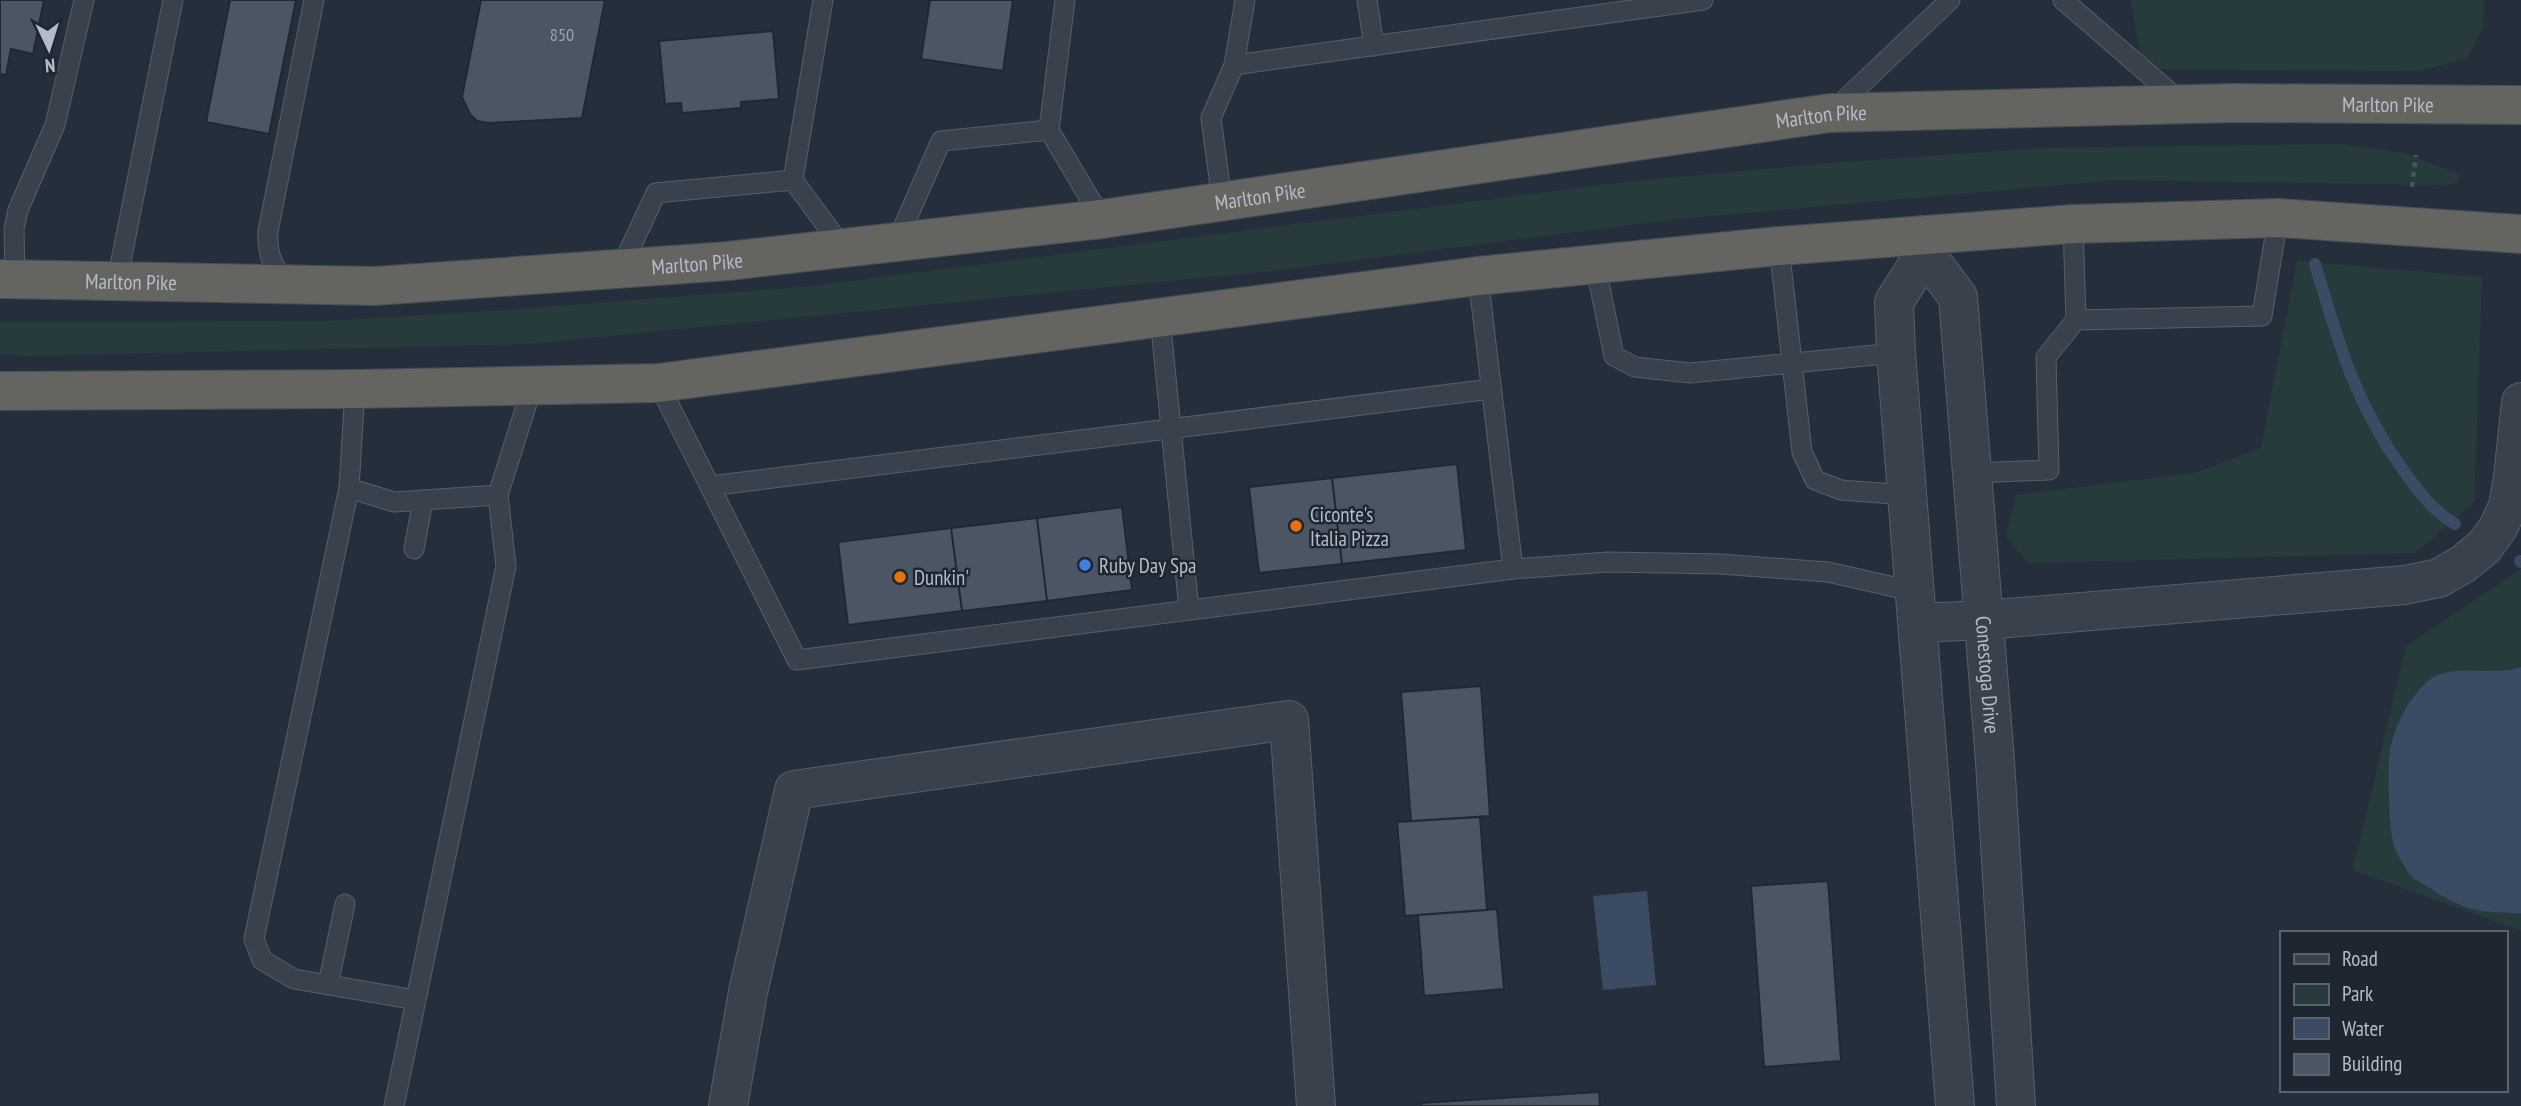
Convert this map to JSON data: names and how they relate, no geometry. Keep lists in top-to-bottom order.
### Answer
{
  "streets": {
    "highway": ["Marlton Pike"],
    "street": ["Conestoga Drive"]
  },
  "places": ["Ciconte's Italia Pizza", "Ruby Day Spa", "Dunkin'"],
  "house_numbers": ["850"],
  "legend": [
    "Road",
    "Park",
    "Water",
    "Building"
  ],
  "north": "bottom"
}
